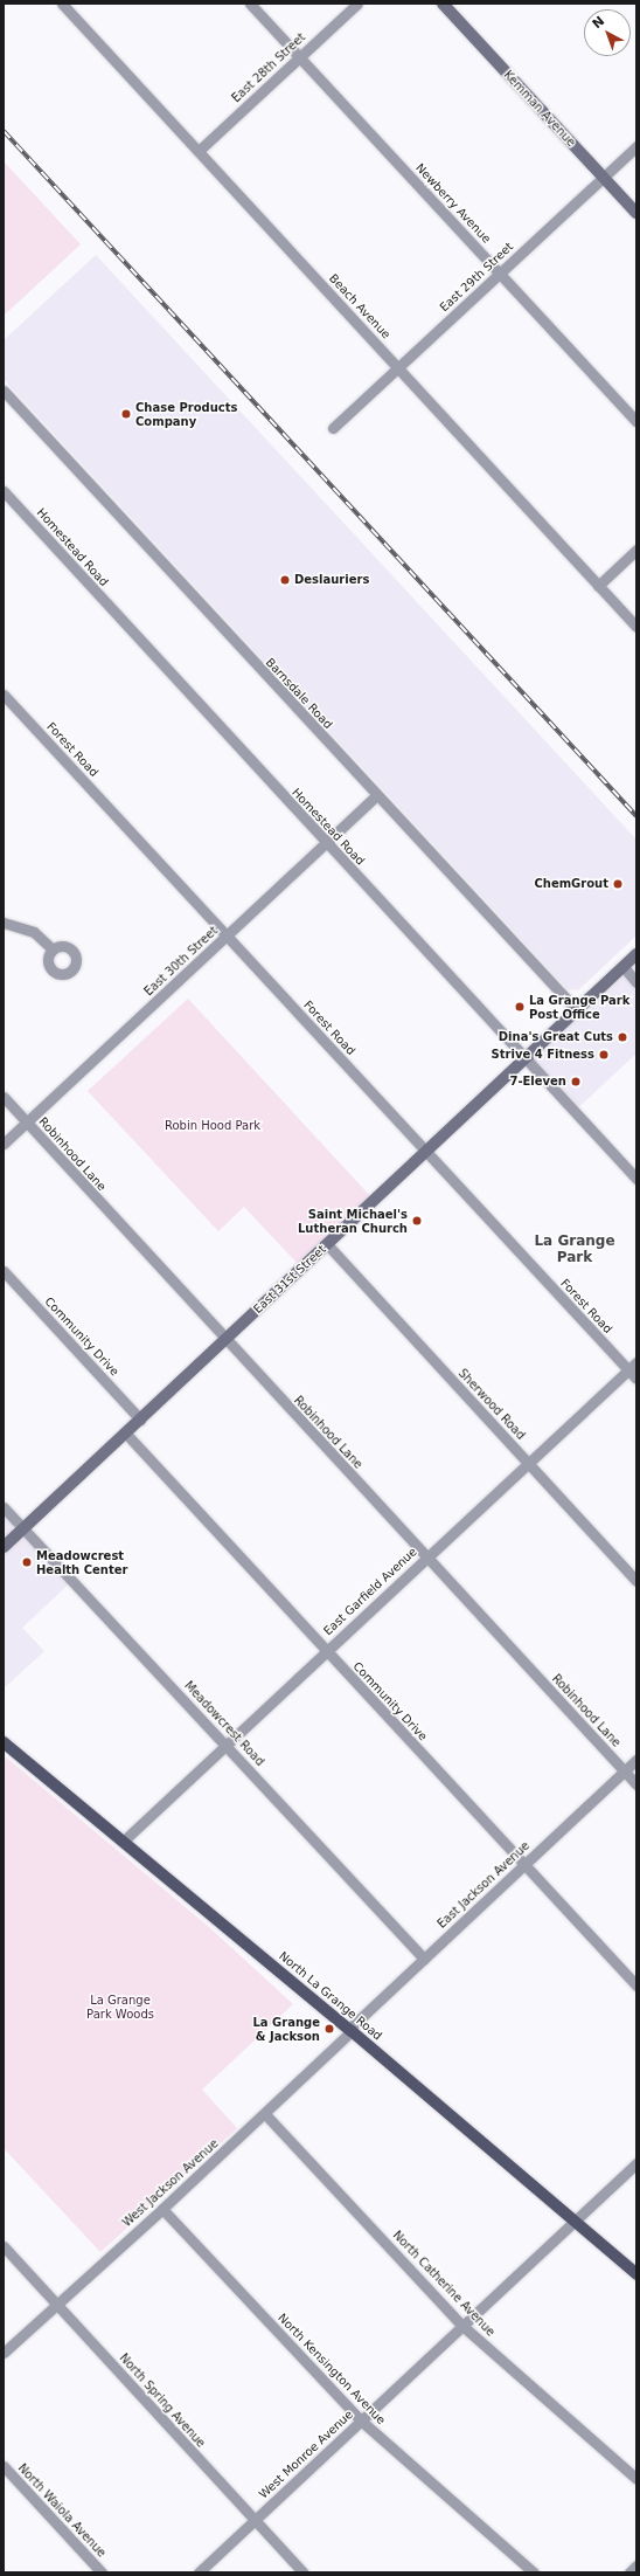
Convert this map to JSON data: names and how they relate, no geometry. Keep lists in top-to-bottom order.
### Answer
{
  "streets": {
    "main road": ["Kemman Avenue", "East 31st Street", "North La Grange Road"],
    "street": [
      "East 28th Street",
      "Newberry Avenue",
      "East 29th Street",
      "Beach Avenue",
      "Homestead Road",
      "Barnsdale Road",
      "Forest Road",
      "East 30th Street",
      "Robinhood Lane",
      "Community Drive",
      "Sherwood Road",
      "East Garfield Avenue",
      "Meadowcrest Road",
      "East Jackson Avenue",
      "West Jackson Avenue",
      "North Catherine Avenue",
      "North Kensington Avenue",
      "North Spring Avenue",
      "West Monroe Avenue",
      "North Waiola Avenue"
    ]
  },
  "crossings": [
    ["East 28th Street", "Newberry Avenue"],
    ["East 28th Street", "Beach Avenue"],
    ["Kemman Avenue", "East 29th Street"],
    ["Newberry Avenue", "East 29th Street"],
    ["East 29th Street", "Beach Avenue"],
    ["Homestead Road", "East 30th Street"],
    ["Homestead Road", "East 31st Street"],
    ["Barnsdale Road", "East 30th Street"],
    ["Barnsdale Road", "East 31st Street"],
    ["Forest Road", "East 30th Street"],
    ["Forest Road", "East 31st Street"],
    ["Forest Road", "East Garfield Avenue"],
    ["East 30th Street", "Robinhood Lane"],
    ["Robinhood Lane", "East 31st Street"],
    ["Robinhood Lane", "East Garfield Avenue"],
    ["Robinhood Lane", "East Jackson Avenue"],
    ["East 31st Street", "Community Drive"],
    ["East 31st Street", "Sherwood Road"],
    ["East 31st Street", "Meadowcrest Road"],
    ["Community Drive", "East Garfield Avenue"],
    ["Community Drive", "East Jackson Avenue"],
    ["Sherwood Road", "East Garfield Avenue"],
    ["East Garfield Avenue", "Meadowcrest Road"],
    ["East Garfield Avenue", "North La Grange Road"],
    ["Meadowcrest Road", "East Jackson Avenue"],
    ["East Jackson Avenue", "North La Grange Road"],
    ["East Jackson Avenue", "West Jackson Avenue"],
    ["North La Grange Road", "West Jackson Avenue"],
    ["North La Grange Road", "West Monroe Avenue"],
    ["West Jackson Avenue", "North Catherine Avenue"],
    ["West Jackson Avenue", "North Kensington Avenue"],
    ["West Jackson Avenue", "North Spring Avenue"],
    ["North Catherine Avenue", "West Monroe Avenue"],
    ["North Kensington Avenue", "West Monroe Avenue"],
    ["North Spring Avenue", "West Monroe Avenue"]
  ],
  "districts": ["La Grange Park"],
  "parks": ["Robin Hood Park", "La Grange Park Woods"],
  "places": [
    "Chase Products Company",
    "Deslauriers",
    "ChemGrout",
    "La Grange Park Post Office",
    "Dina's Great Cuts",
    "Strive 4 Fitness",
    "7-Eleven",
    "Saint Michael's Lutheran Church",
    "Meadowcrest Health Center",
    "La Grange & Jackson"
  ],
  "north": "top left"
}
